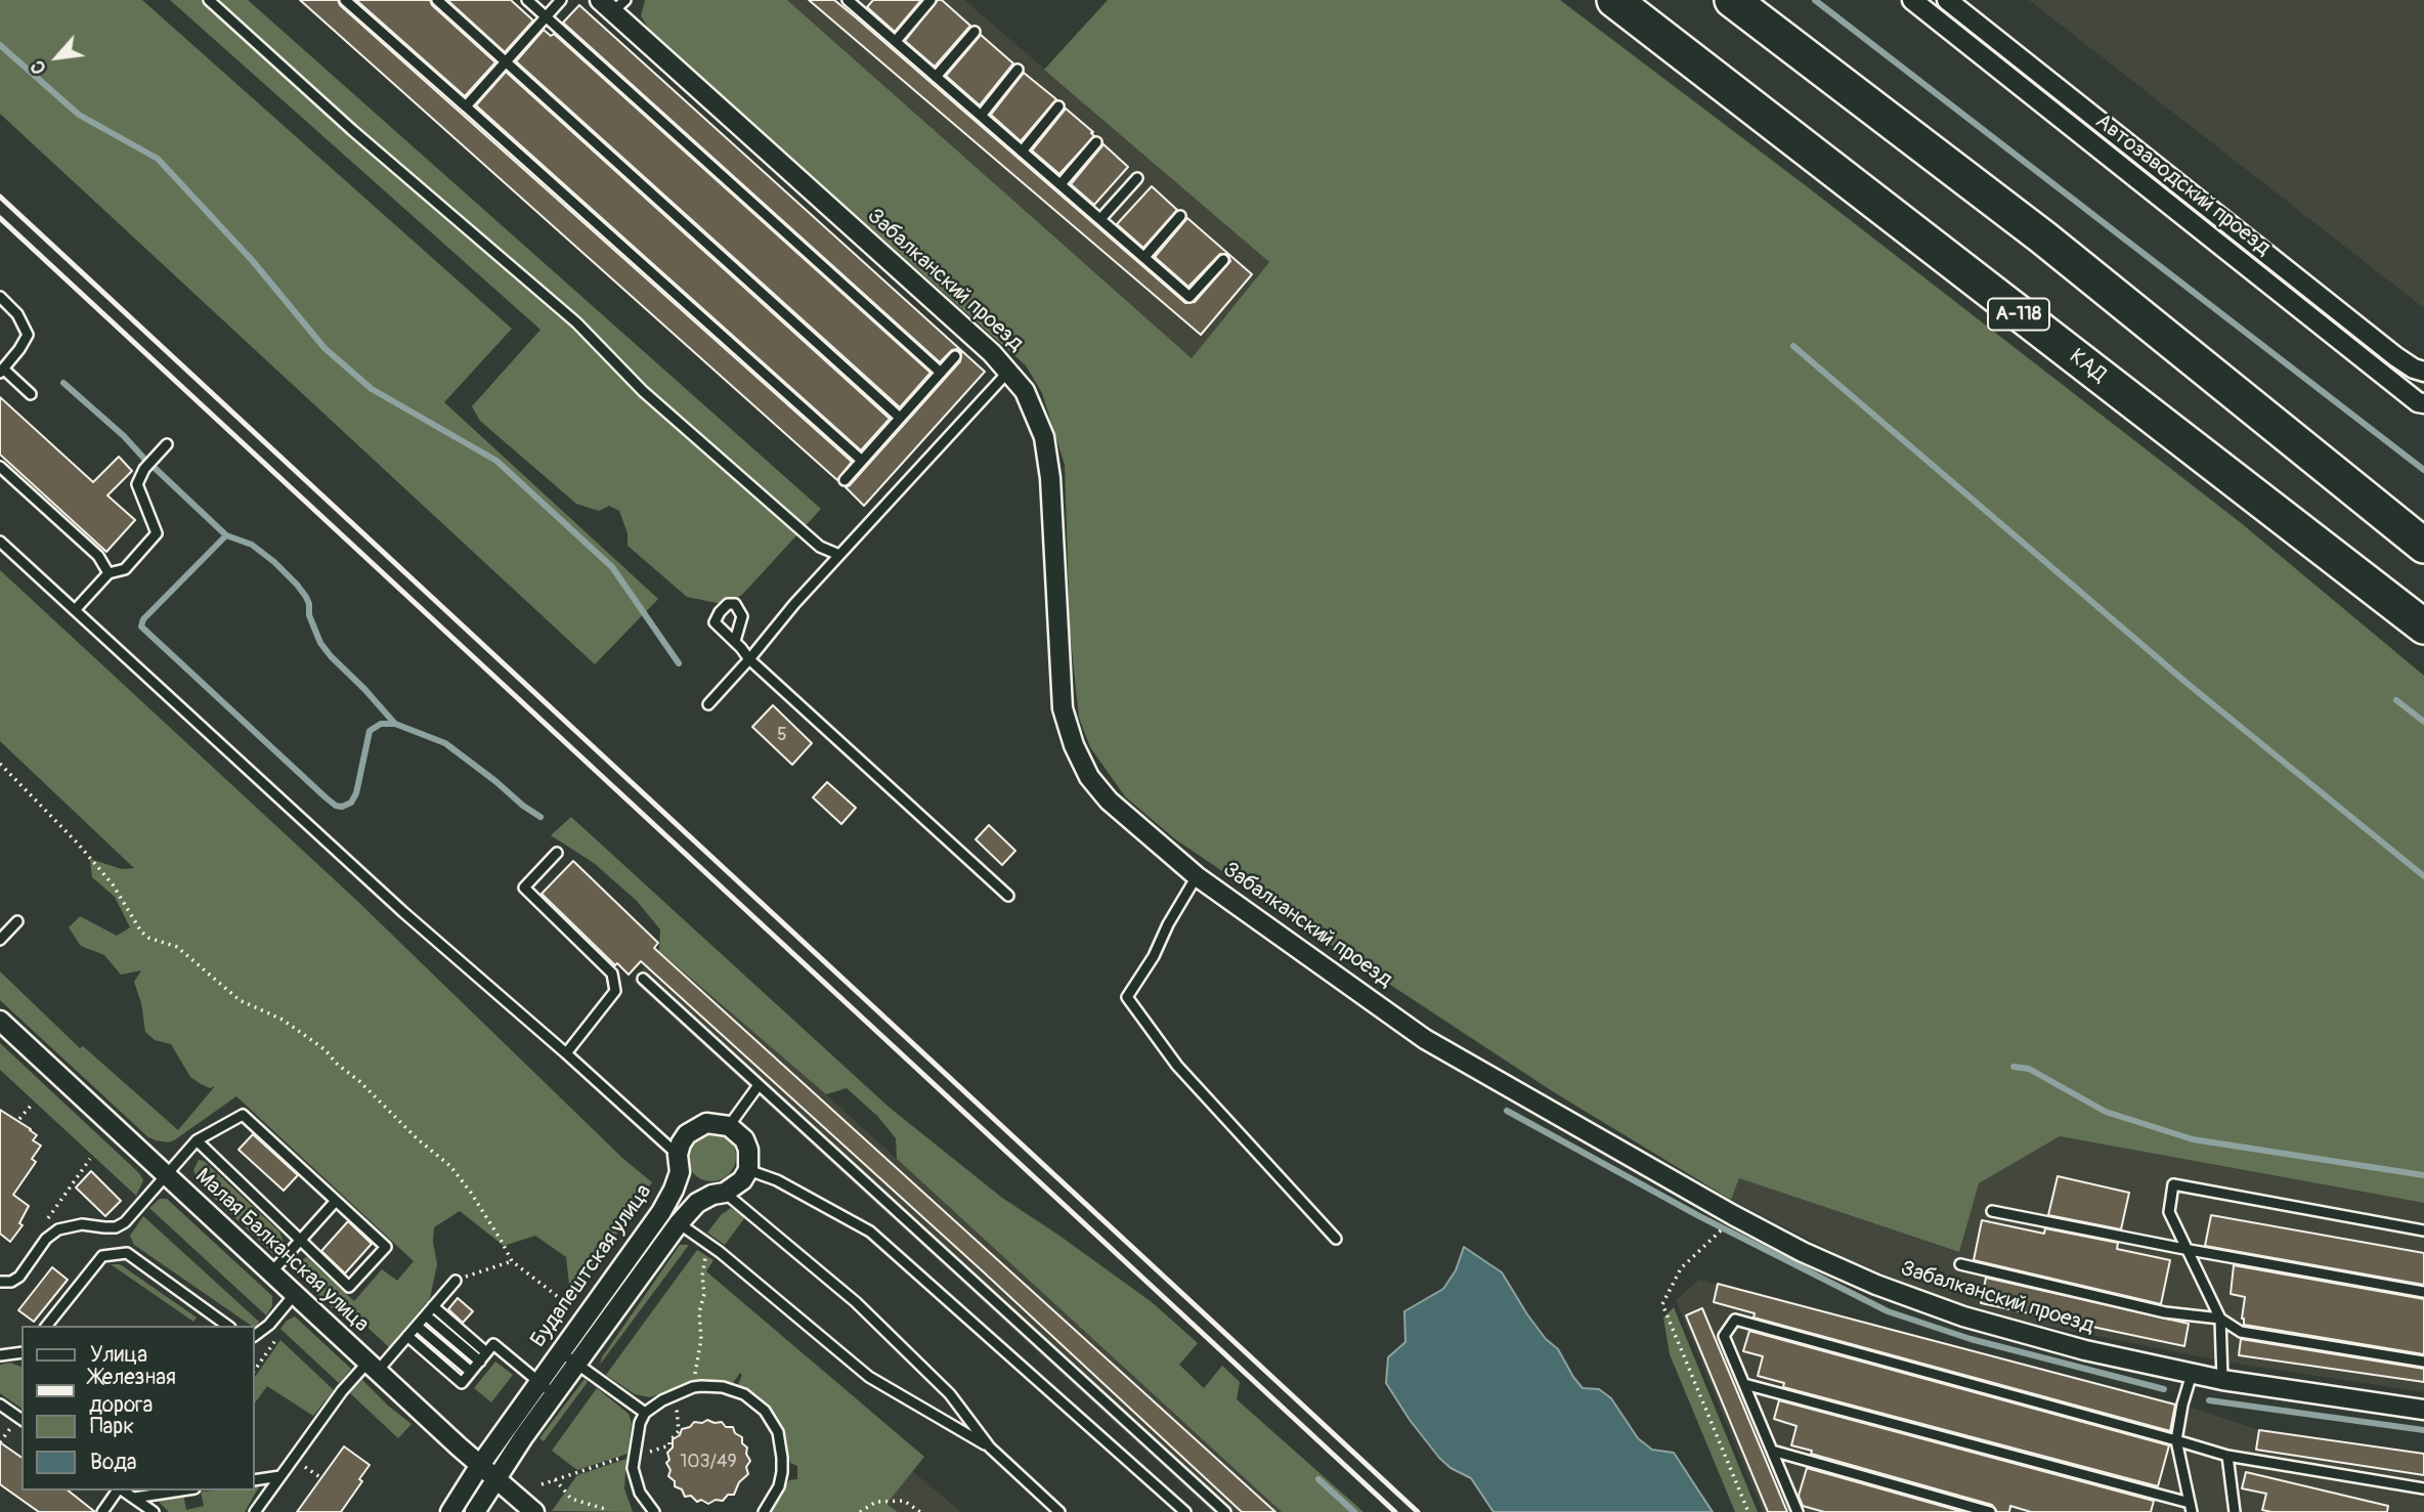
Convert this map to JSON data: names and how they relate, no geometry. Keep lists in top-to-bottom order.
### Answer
{
  "streets": {
    "highway": ["А-118", "КАД"],
    "street": [
      "Автозаводский проезд",
      "Забалканский проезд",
      "Малая Балканская улица",
      "Будапештская улица"
    ]
  },
  "crossings": [
    ["Малая Балканская улица", "Будапештская улица"]
  ],
  "house_numbers": ["5", "103/49"],
  "legend": [
    "Улица",
    "Железная дорога",
    "Парк",
    "Вода"
  ],
  "north": "bottom left"
}
